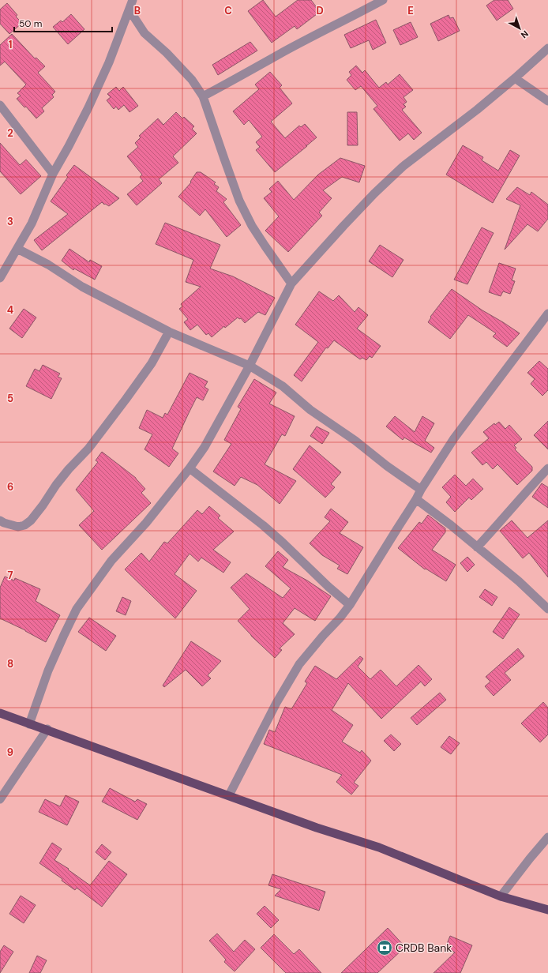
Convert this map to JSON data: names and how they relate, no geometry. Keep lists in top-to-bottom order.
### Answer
{
  "places": {
    "bank": ["CRDB Bank"]
  },
  "scale_bar": "50 m",
  "north": "bottom right",
  "grid": {
    "columns": [
      "B",
      "C",
      "D",
      "E"
    ],
    "rows": [
      "1",
      "2",
      "3",
      "4",
      "5",
      "6",
      "7",
      "8",
      "9"
    ]
  }
}
